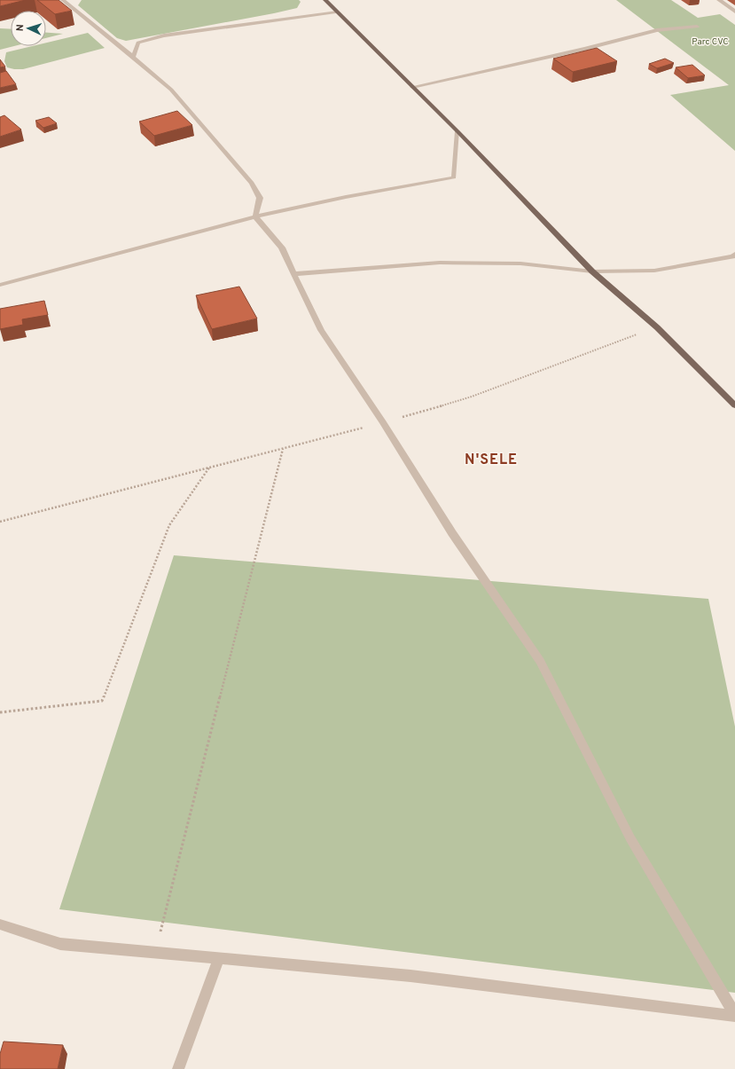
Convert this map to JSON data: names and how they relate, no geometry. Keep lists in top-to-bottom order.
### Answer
{
  "districts": ["N'SELE"],
  "parks": ["Parc CVC"],
  "north": "left"
}
